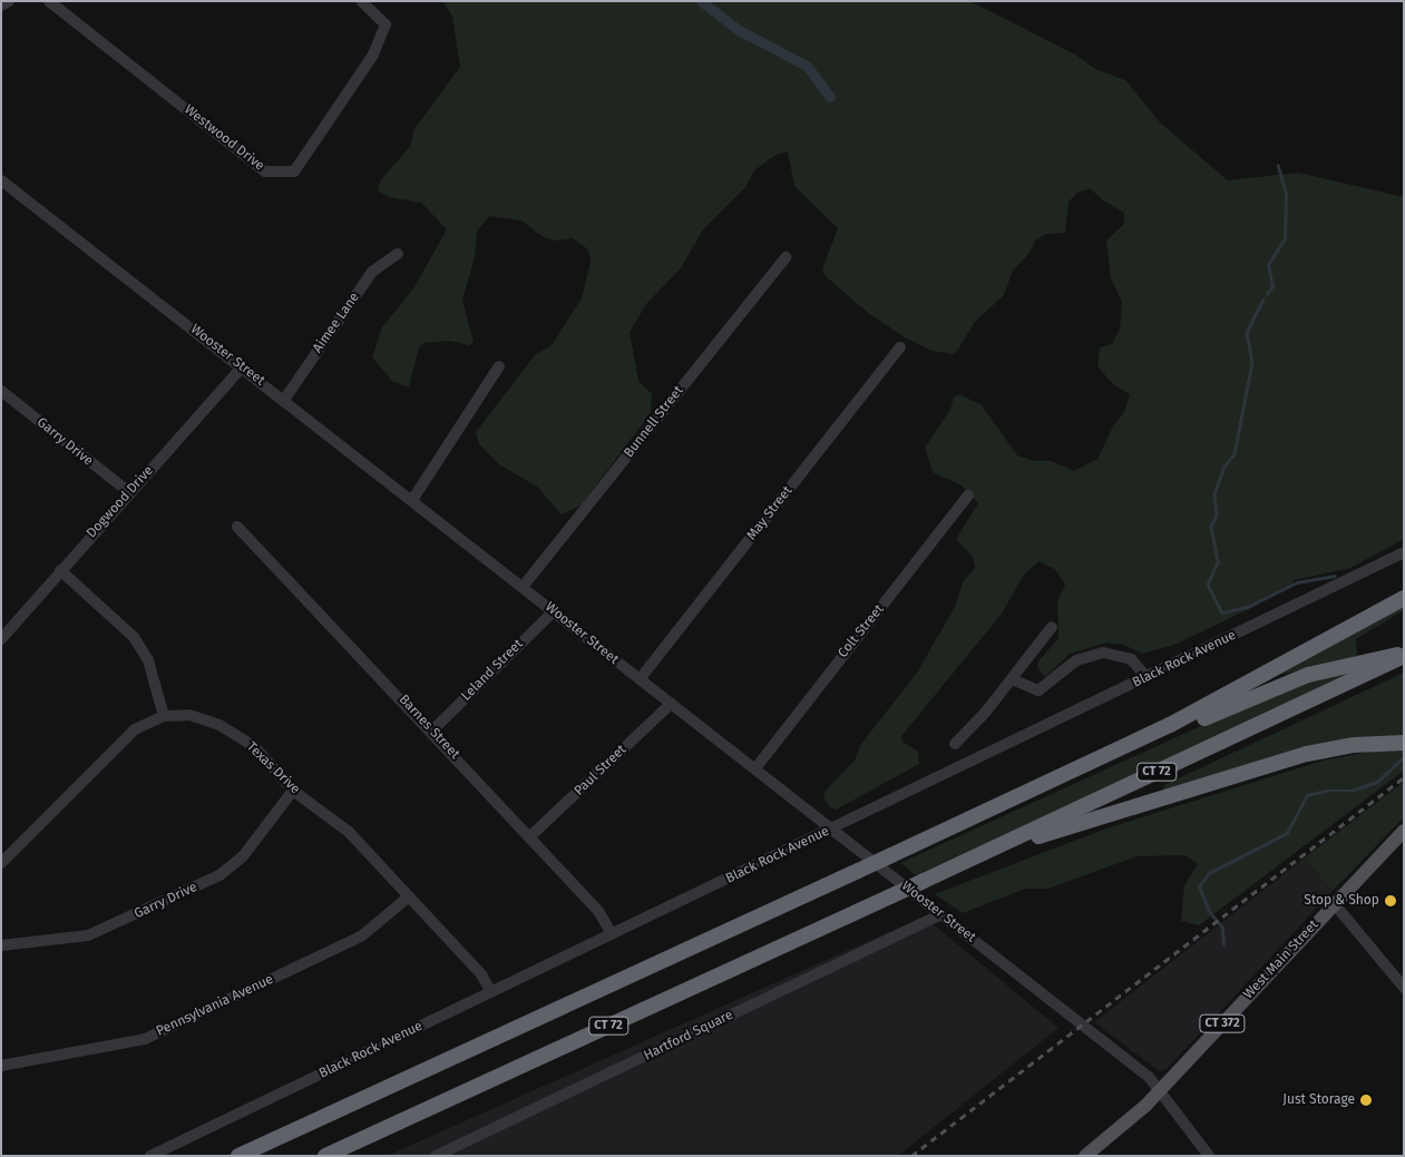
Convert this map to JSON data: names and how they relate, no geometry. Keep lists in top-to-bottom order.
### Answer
{
  "streets": {
    "highway": ["CT 72"],
    "main road": ["West Main Street", "CT 372"],
    "street": [
      "Westwood Drive",
      "Aimee Lane",
      "Wooster Street",
      "Bunnell Street",
      "Garry Drive",
      "Dogwood Drive",
      "May Street",
      "Colt Street",
      "Black Rock Avenue",
      "Leland Street",
      "Barnes Street",
      "Texas Drive",
      "Paul Street",
      "Pennsylvania Avenue",
      "Hartford Square"
    ]
  },
  "crossings": [
    ["Aimee Lane", "Wooster Street"],
    ["Wooster Street", "Bunnell Street"],
    ["Wooster Street", "Dogwood Drive"],
    ["Wooster Street", "May Street"],
    ["Wooster Street", "Colt Street"],
    ["Wooster Street", "Black Rock Avenue"],
    ["Wooster Street", "Leland Street"],
    ["Wooster Street", "Paul Street"],
    ["Wooster Street", "West Main Street"],
    ["Wooster Street", "Hartford Square"],
    ["Garry Drive", "Dogwood Drive"],
    ["Garry Drive", "Texas Drive"],
    ["Black Rock Avenue", "Barnes Street"],
    ["Black Rock Avenue", "Texas Drive"],
    ["Leland Street", "Barnes Street"],
    ["Barnes Street", "Paul Street"],
    ["Texas Drive", "Pennsylvania Avenue"]
  ],
  "places": ["Stop & Shop", "Just Storage"]
}
